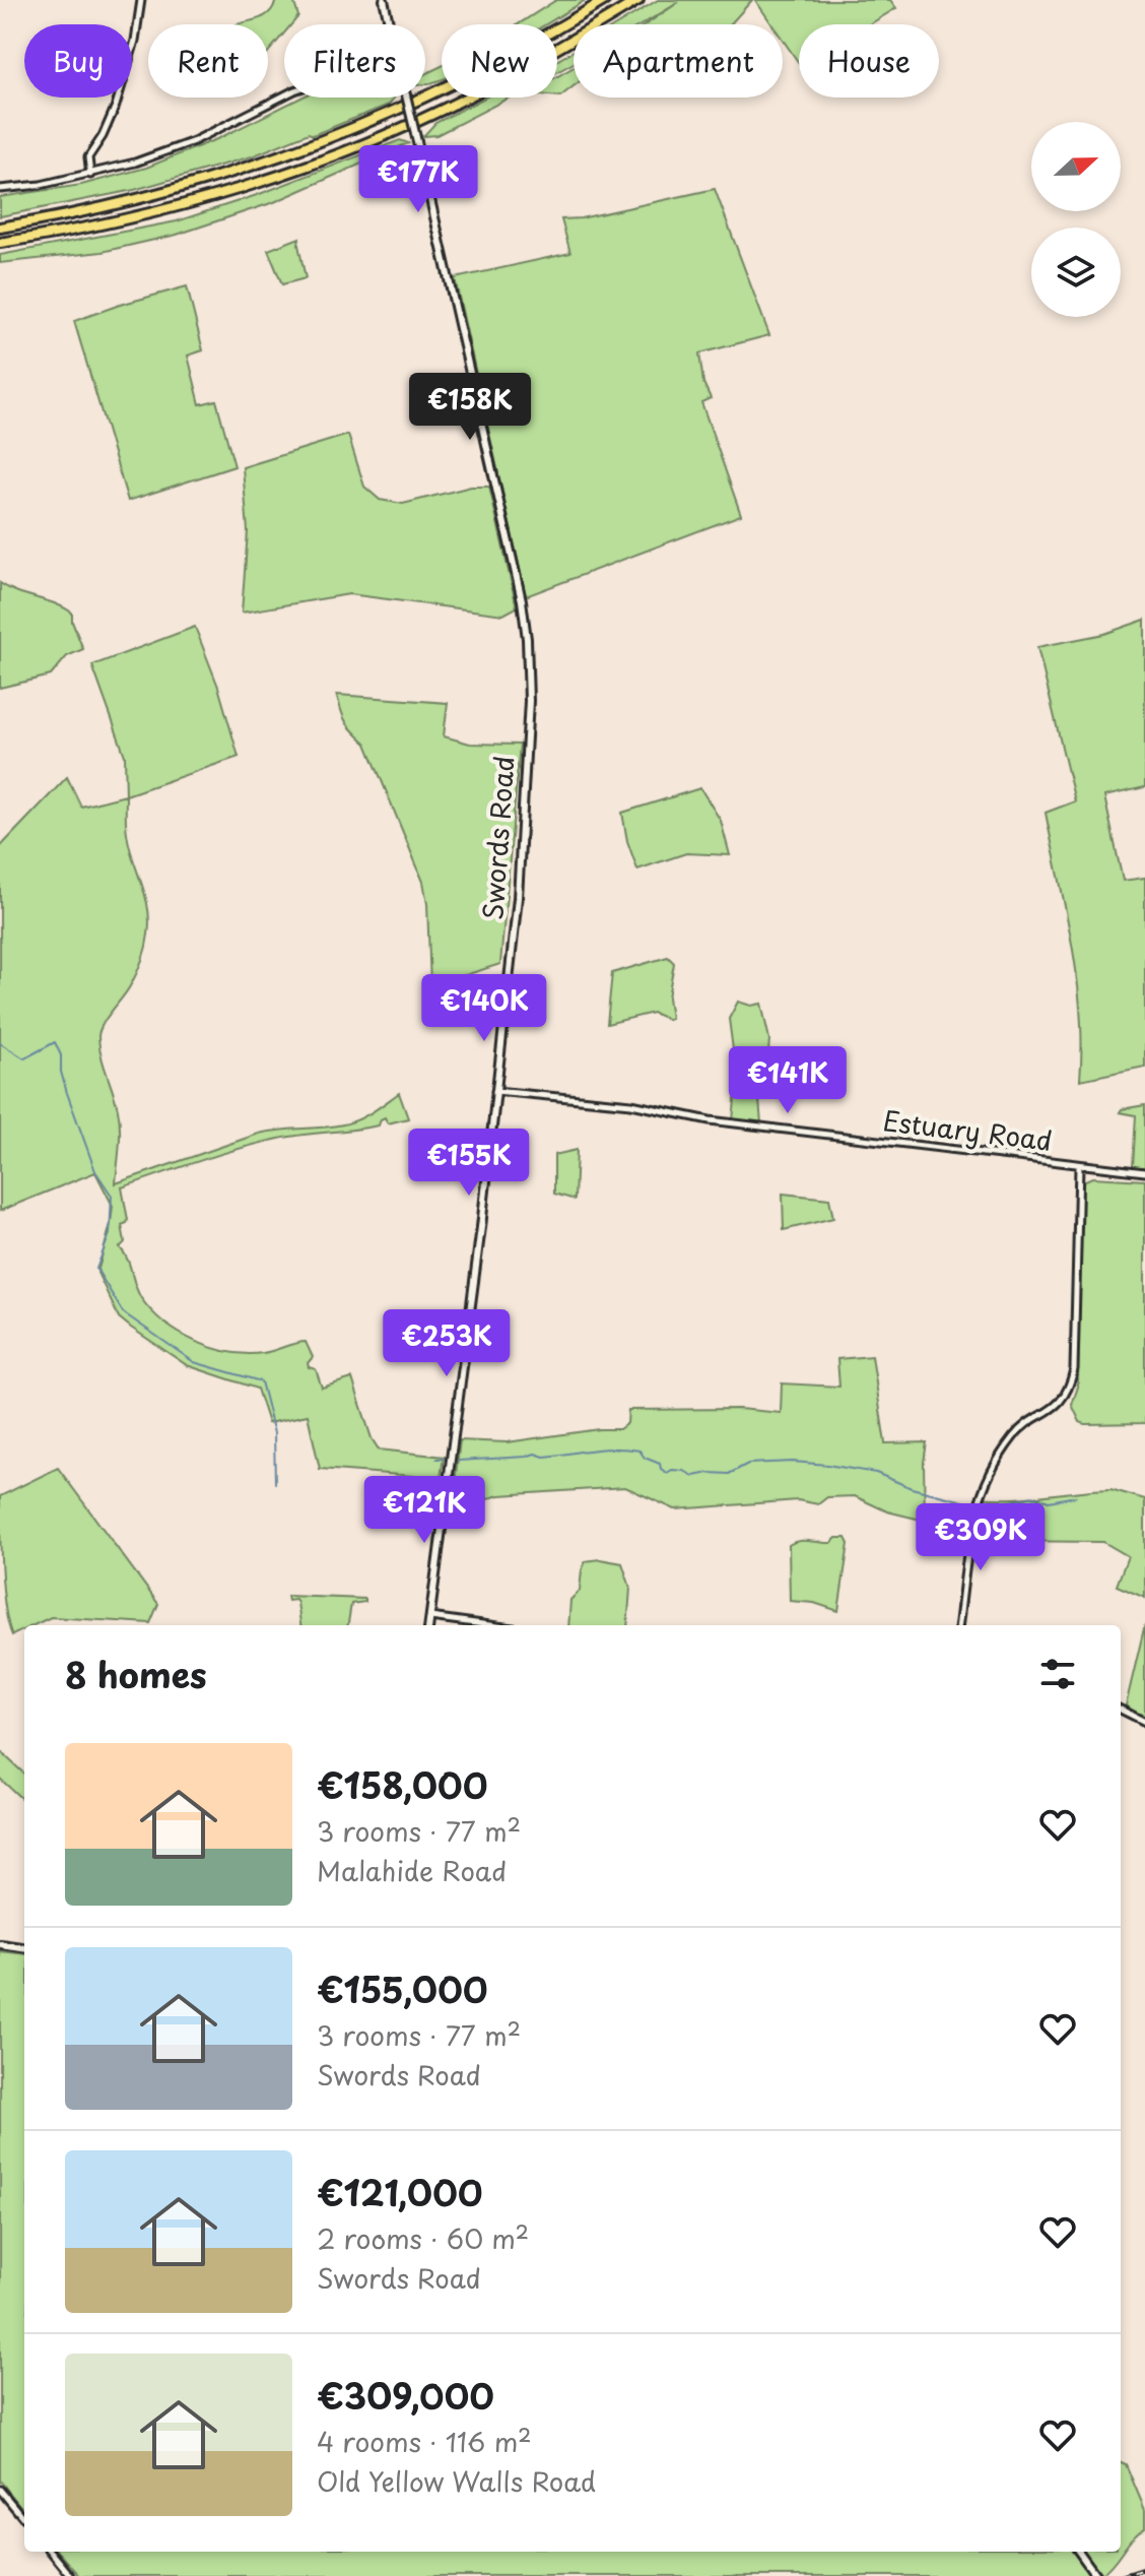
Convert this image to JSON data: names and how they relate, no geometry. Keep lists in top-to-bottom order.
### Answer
{
  "streets": {
    "main road": ["Swords Road"],
    "street": ["Estuary Road"]
  },
  "crossings": [
    ["Swords Road", "Estuary Road"]
  ],
  "north": "right",
  "page": {
    "chip": [
      "Buy",
      "Rent",
      "Filters",
      "New",
      "Apartment",
      "House"
    ],
    "price": [
      "€177K",
      "€158K",
      "€140K",
      "€141K",
      "€155K",
      "€253K",
      "€121K",
      "€309K"
    ],
    "heading": "8 homes",
    "list": [
      {
        "name": "€158,000",
        "note": "3 rooms · 77 m² · Malahide Road"
      },
      {
        "name": "€155,000",
        "note": "3 rooms · 77 m² · Swords Road"
      },
      {
        "name": "€121,000",
        "note": "2 rooms · 60 m² · Swords Road"
      },
      {
        "name": "€309,000",
        "note": "4 rooms · 116 m² · Old Yellow Walls Road"
      }
    ]
  }
}
